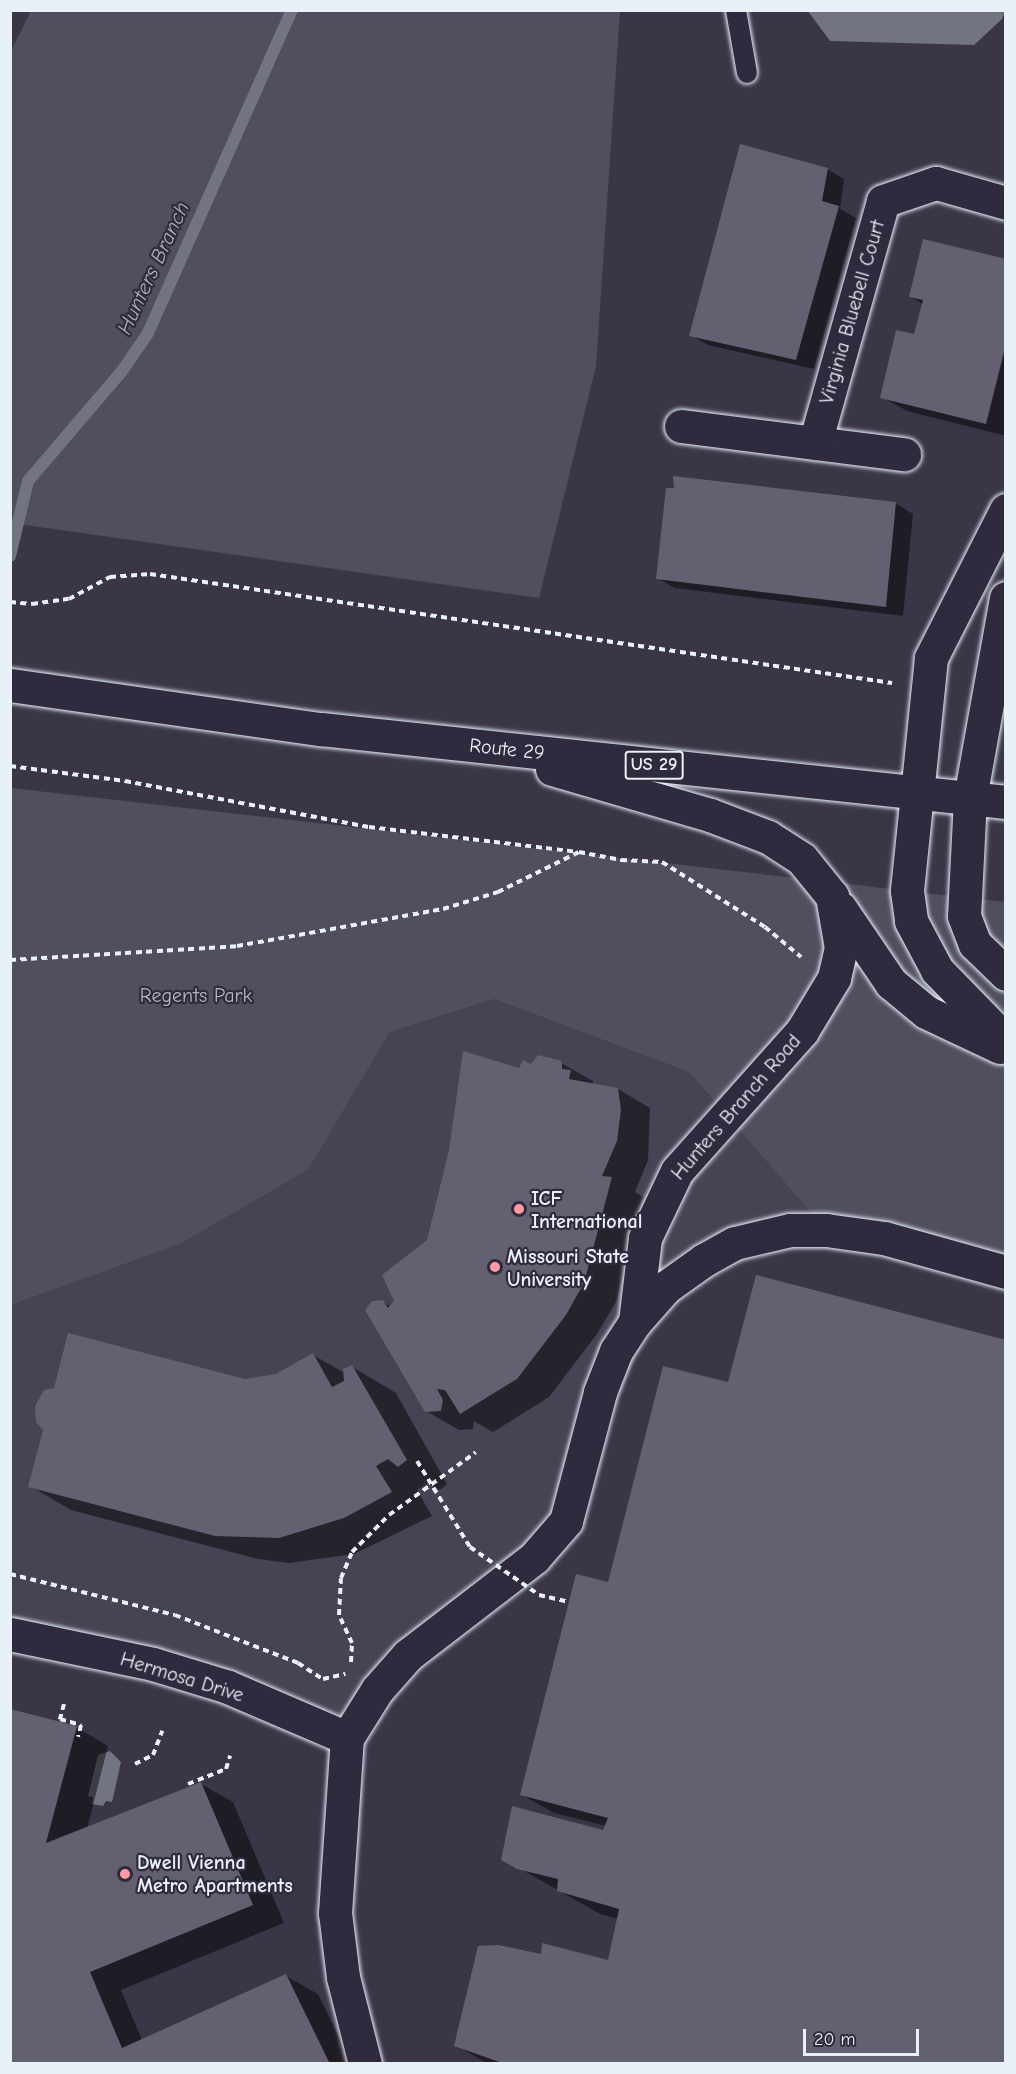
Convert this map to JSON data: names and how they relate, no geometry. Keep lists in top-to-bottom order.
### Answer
{
  "streets": {
    "street": [
      "Virginia Bluebell Court",
      "Route 29",
      "US 29",
      "Hunters Branch Road",
      "Hermosa Drive"
    ]
  },
  "crossings": [
    ["Hunters Branch Road", "Hermosa Drive"]
  ],
  "water": ["Hunters Branch"],
  "parks": ["Regents Park"],
  "places": ["ICF International", "Missouri State University", "Dwell Vienna Metro Apartments"],
  "scale_bar": "20 m"
}
